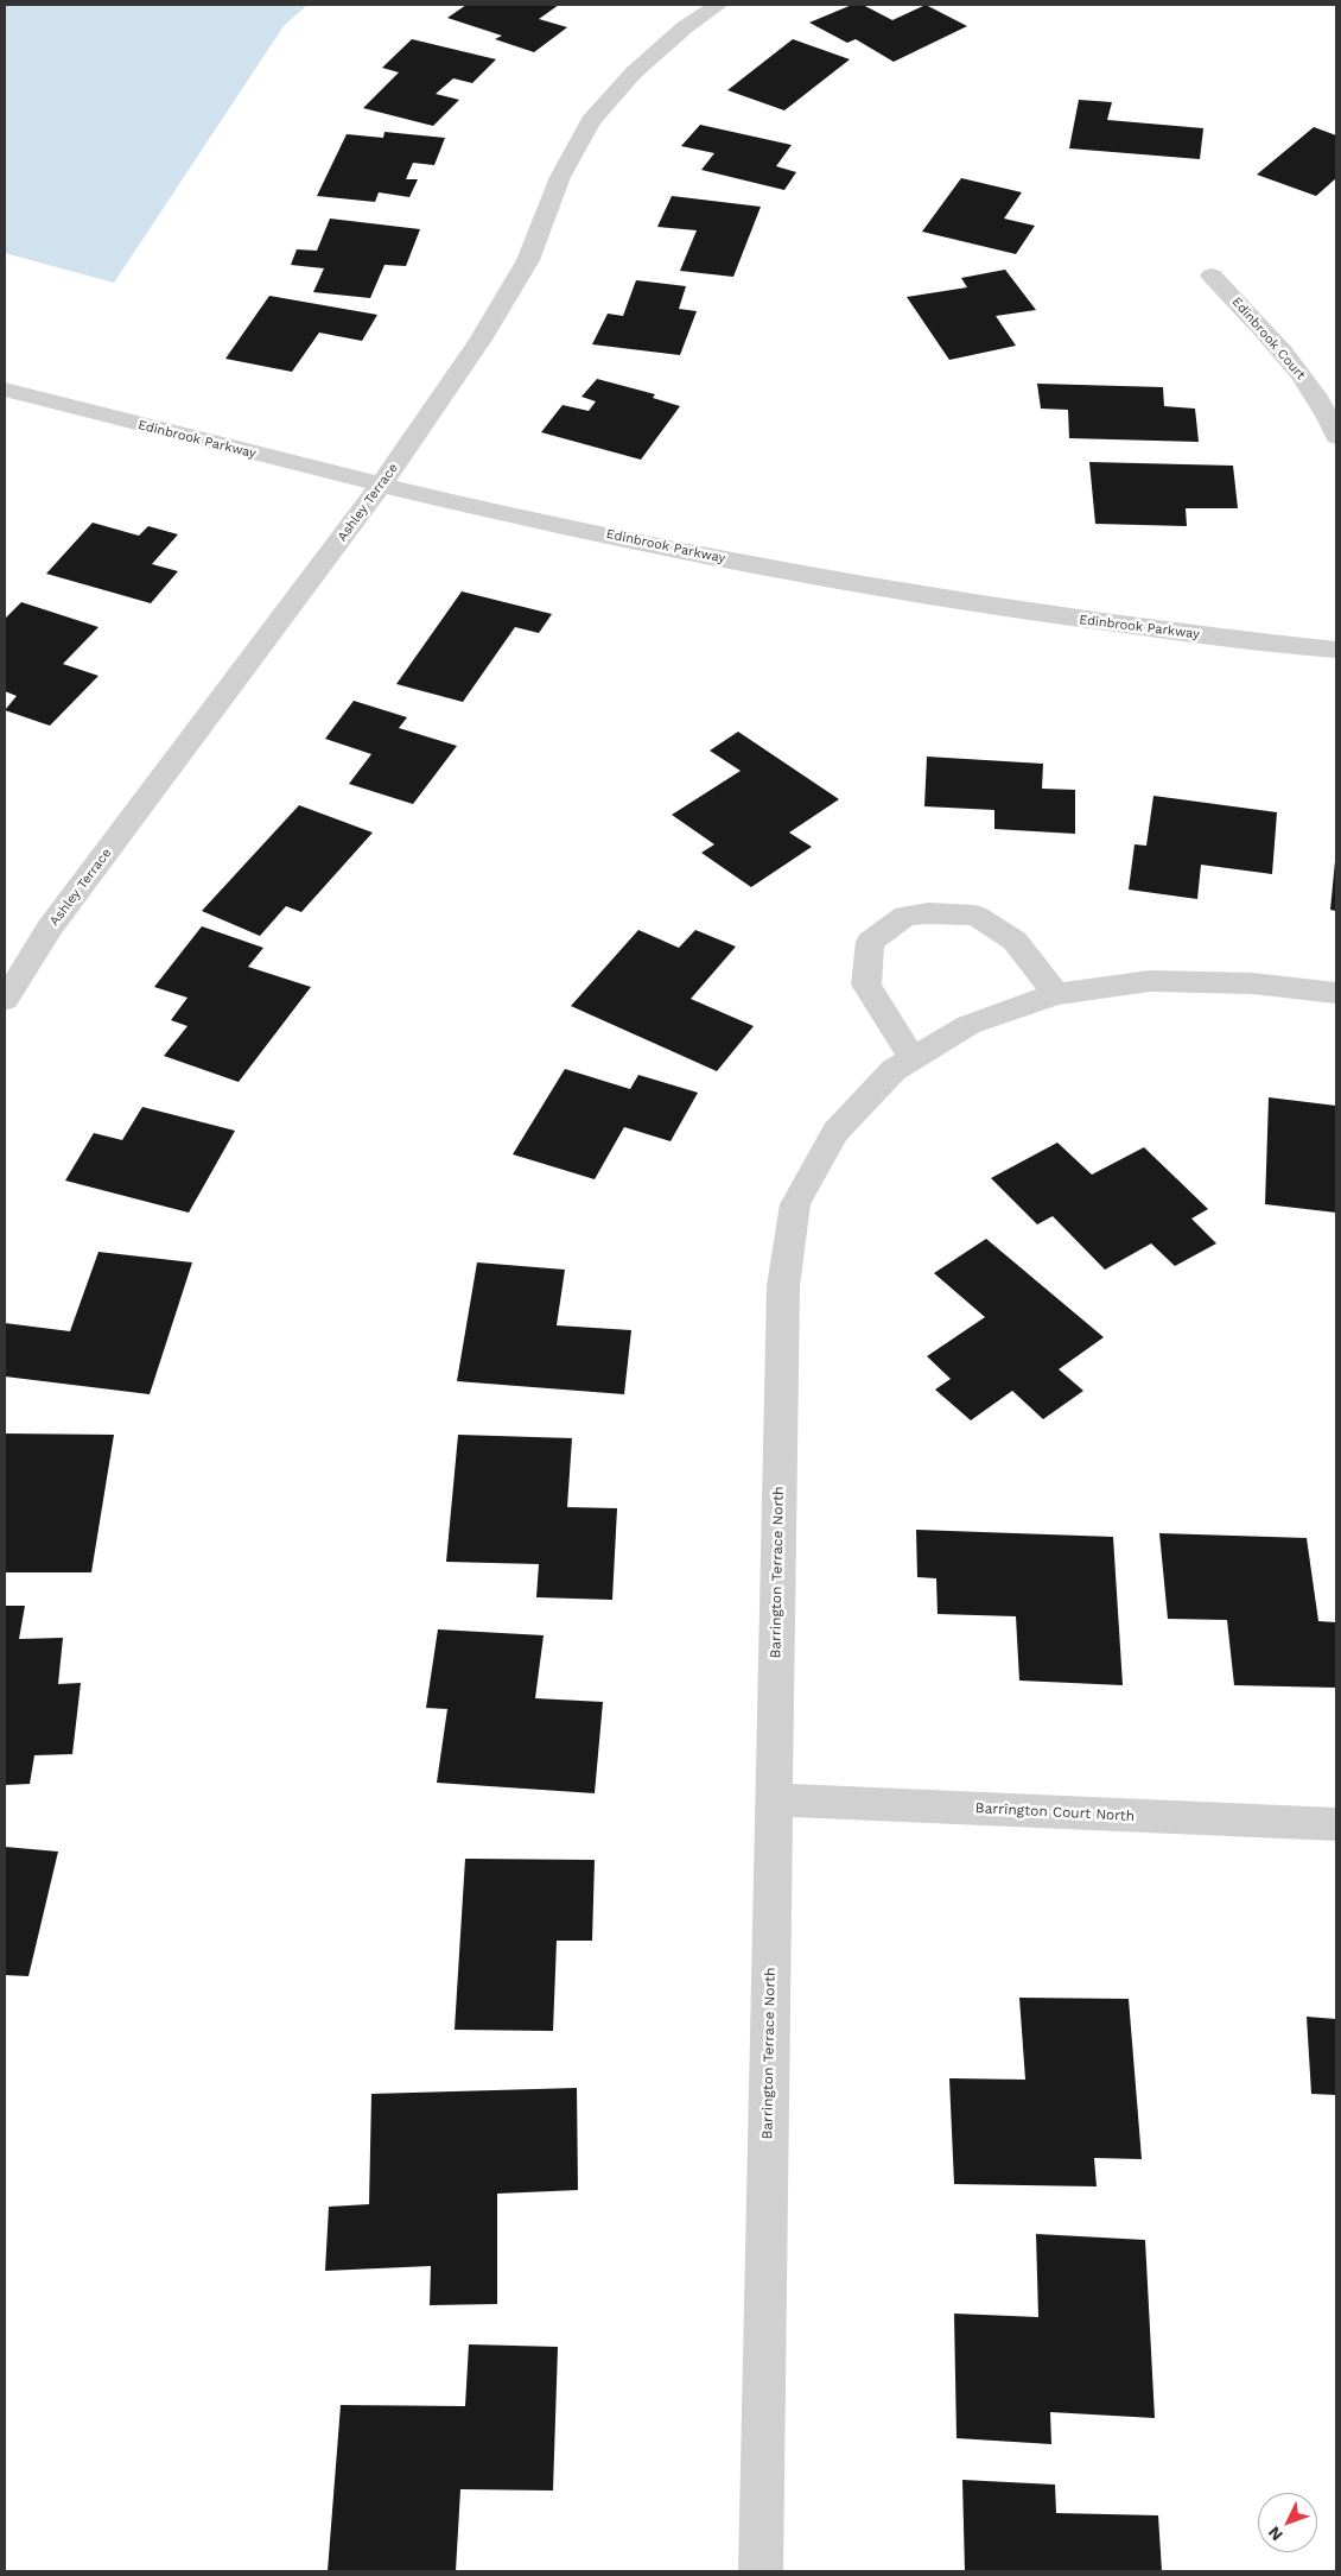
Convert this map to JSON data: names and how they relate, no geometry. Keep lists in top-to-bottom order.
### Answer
{
  "streets": {
    "street": [
      "Edinbrook Court",
      "Edinbrook Parkway",
      "Ashley Terrace",
      "Barrington Terrace North",
      "Barrington Court North"
    ]
  },
  "crossings": [
    ["Edinbrook Parkway", "Ashley Terrace"],
    ["Barrington Terrace North", "Barrington Court North"]
  ],
  "north": "bottom left"
}
